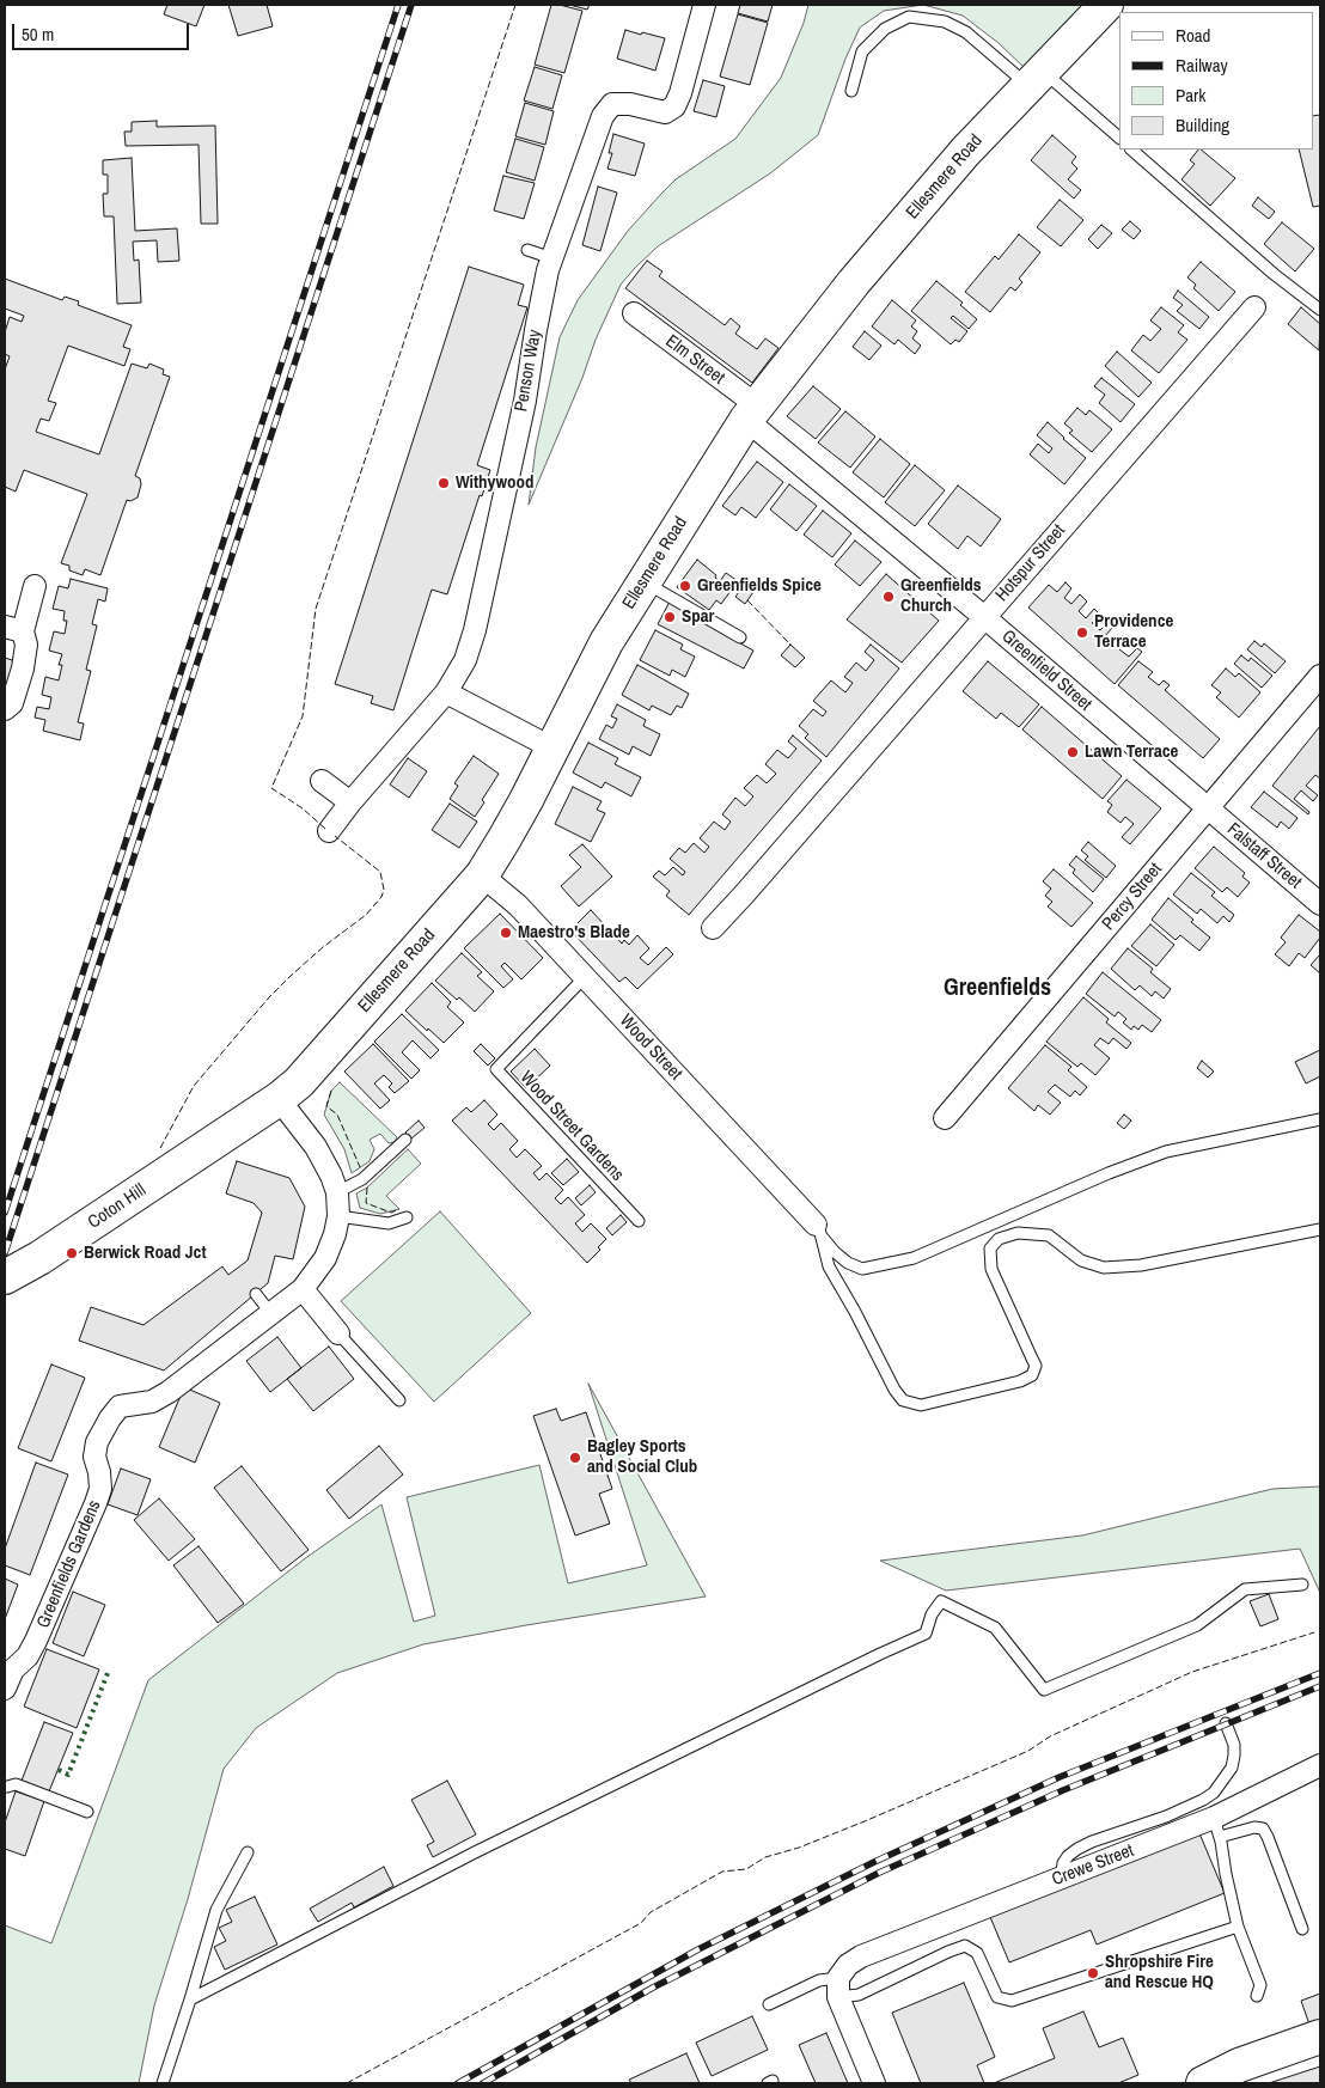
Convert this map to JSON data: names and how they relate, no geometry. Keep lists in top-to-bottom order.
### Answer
{
  "streets": {
    "main road": ["Ellesmere Road", "Coton Hill"],
    "street": [
      "Elm Street",
      "Penson Way",
      "Hotspur Street",
      "Greenfield Street",
      "Falstaff Street",
      "Percy Street",
      "Wood Street",
      "Greenfields Gardens",
      "Crewe Street"
    ],
    "lane": ["Wood Street Gardens"]
  },
  "crossings": [
    ["Ellesmere Road", "Elm Street"],
    ["Ellesmere Road", "Greenfield Street"],
    ["Ellesmere Road", "Wood Street"],
    ["Ellesmere Road", "Coton Hill"],
    ["Ellesmere Road", "Greenfields Gardens"],
    ["Elm Street", "Greenfield Street"],
    ["Hotspur Street", "Greenfield Street"],
    ["Greenfield Street", "Falstaff Street"],
    ["Greenfield Street", "Percy Street"],
    ["Falstaff Street", "Percy Street"],
    ["Wood Street", "Wood Street Gardens"]
  ],
  "districts": ["Greenfields"],
  "places": [
    "Withywood",
    "Greenfields Spice",
    "Greenfields Church",
    "Spar",
    "Providence Terrace",
    "Lawn Terrace",
    "Maestro's Blade",
    "Berwick Road Jct",
    "Bagley Sports and Social Club",
    "Shropshire Fire and Rescue HQ"
  ],
  "legend": [
    "Road",
    "Railway",
    "Park",
    "Building"
  ],
  "scale_bar": "50 m"
}
